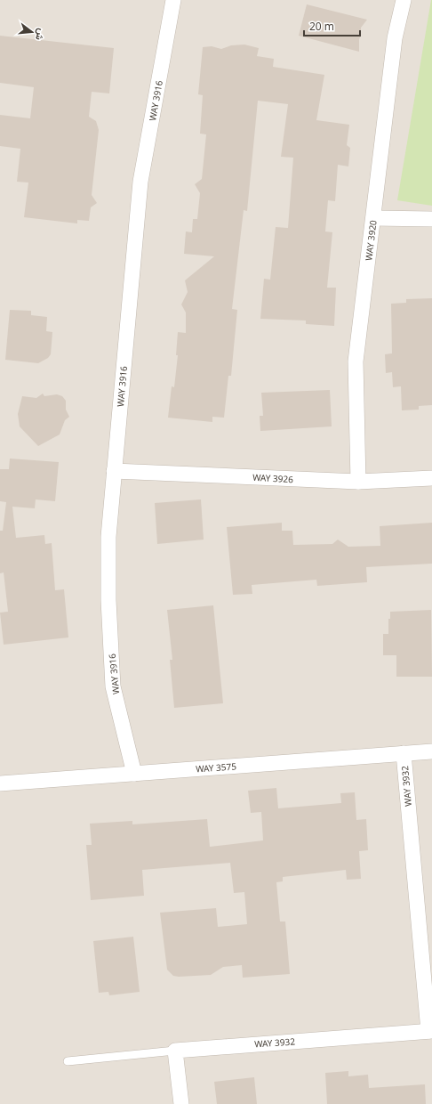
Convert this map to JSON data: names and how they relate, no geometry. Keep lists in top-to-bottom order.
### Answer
{
  "streets": {
    "street": [
      "WAY 3916",
      "WAY 3920",
      "WAY 3926",
      "WAY 3575",
      "WAY 3932"
    ]
  },
  "crossings": [
    ["WAY 3916", "WAY 3926"],
    ["WAY 3916", "WAY 3575"],
    ["WAY 3920", "WAY 3926"],
    ["WAY 3575", "WAY 3932"]
  ],
  "scale_bar": "20 m",
  "north": "right"
}
